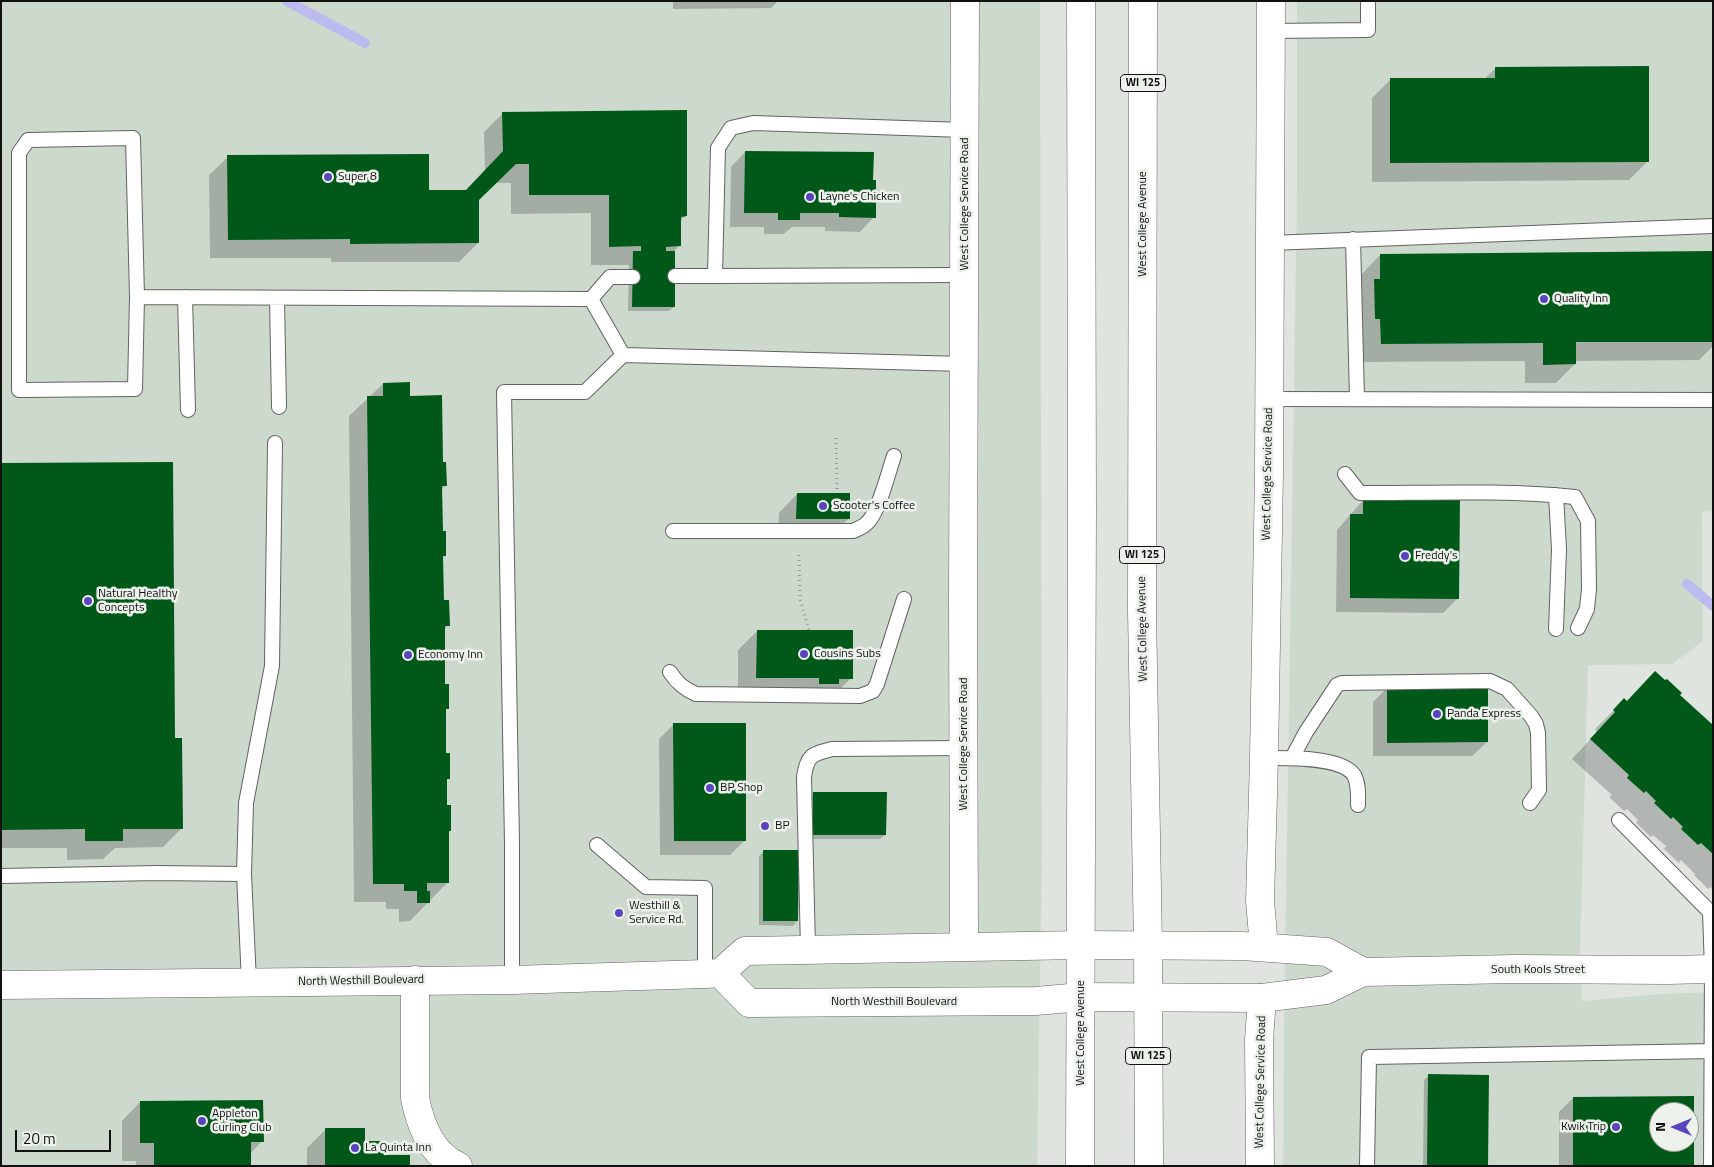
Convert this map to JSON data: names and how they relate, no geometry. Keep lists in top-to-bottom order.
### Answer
{
  "streets": {
    "street": [
      "WI 125",
      "West College Service Road",
      "West College Avenue",
      "South Kools Street",
      "North Westhill Boulevard"
    ]
  },
  "crossings": [
    ["West College Service Road", "South Kools Street"],
    ["West College Avenue", "South Kools Street"],
    ["West College Avenue", "North Westhill Boulevard"],
    ["South Kools Street", "North Westhill Boulevard"]
  ],
  "places": [
    "Super 8",
    "Layne's Chicken",
    "Quality Inn",
    "Scooter's Coffee",
    "Freddy's",
    "Natural Healthy Concepts",
    "Cousins Subs",
    "Economy Inn",
    "Panda Express",
    "BP Shop",
    "BP",
    "Westhill & Service Rd.",
    "Appleton Curling Club",
    "Kwik Trip",
    "La Quinta Inn"
  ],
  "scale_bar": "20 m",
  "north": "left"
}
